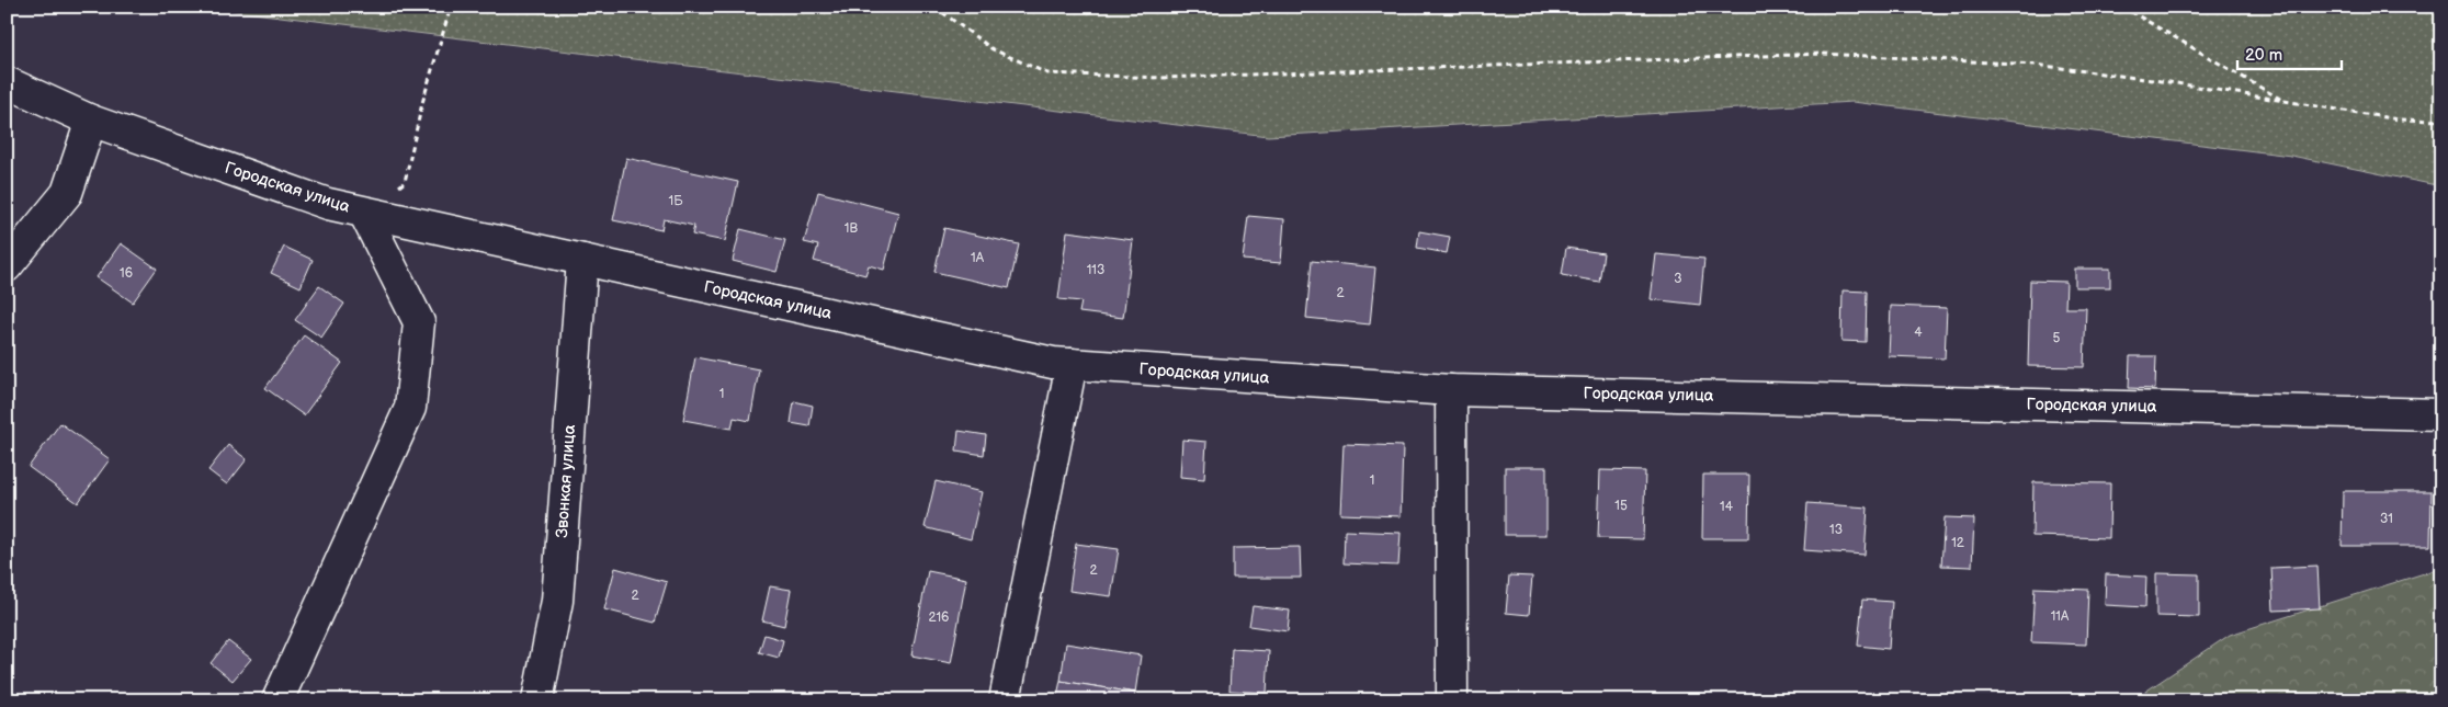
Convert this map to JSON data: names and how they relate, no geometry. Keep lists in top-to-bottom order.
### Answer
{
  "streets": {
    "street": ["Городская улица", "Звонкая улица"]
  },
  "crossings": [
    ["Городская улица", "Звонкая улица"]
  ],
  "house_numbers": [
    "1Б",
    "1В",
    "1А",
    "113",
    "16",
    "3",
    "2",
    "4",
    "5",
    "1",
    "1",
    "15",
    "14",
    "31",
    "13",
    "12",
    "2",
    "2",
    "11А",
    "216"
  ],
  "scale_bar": "20 m"
}
